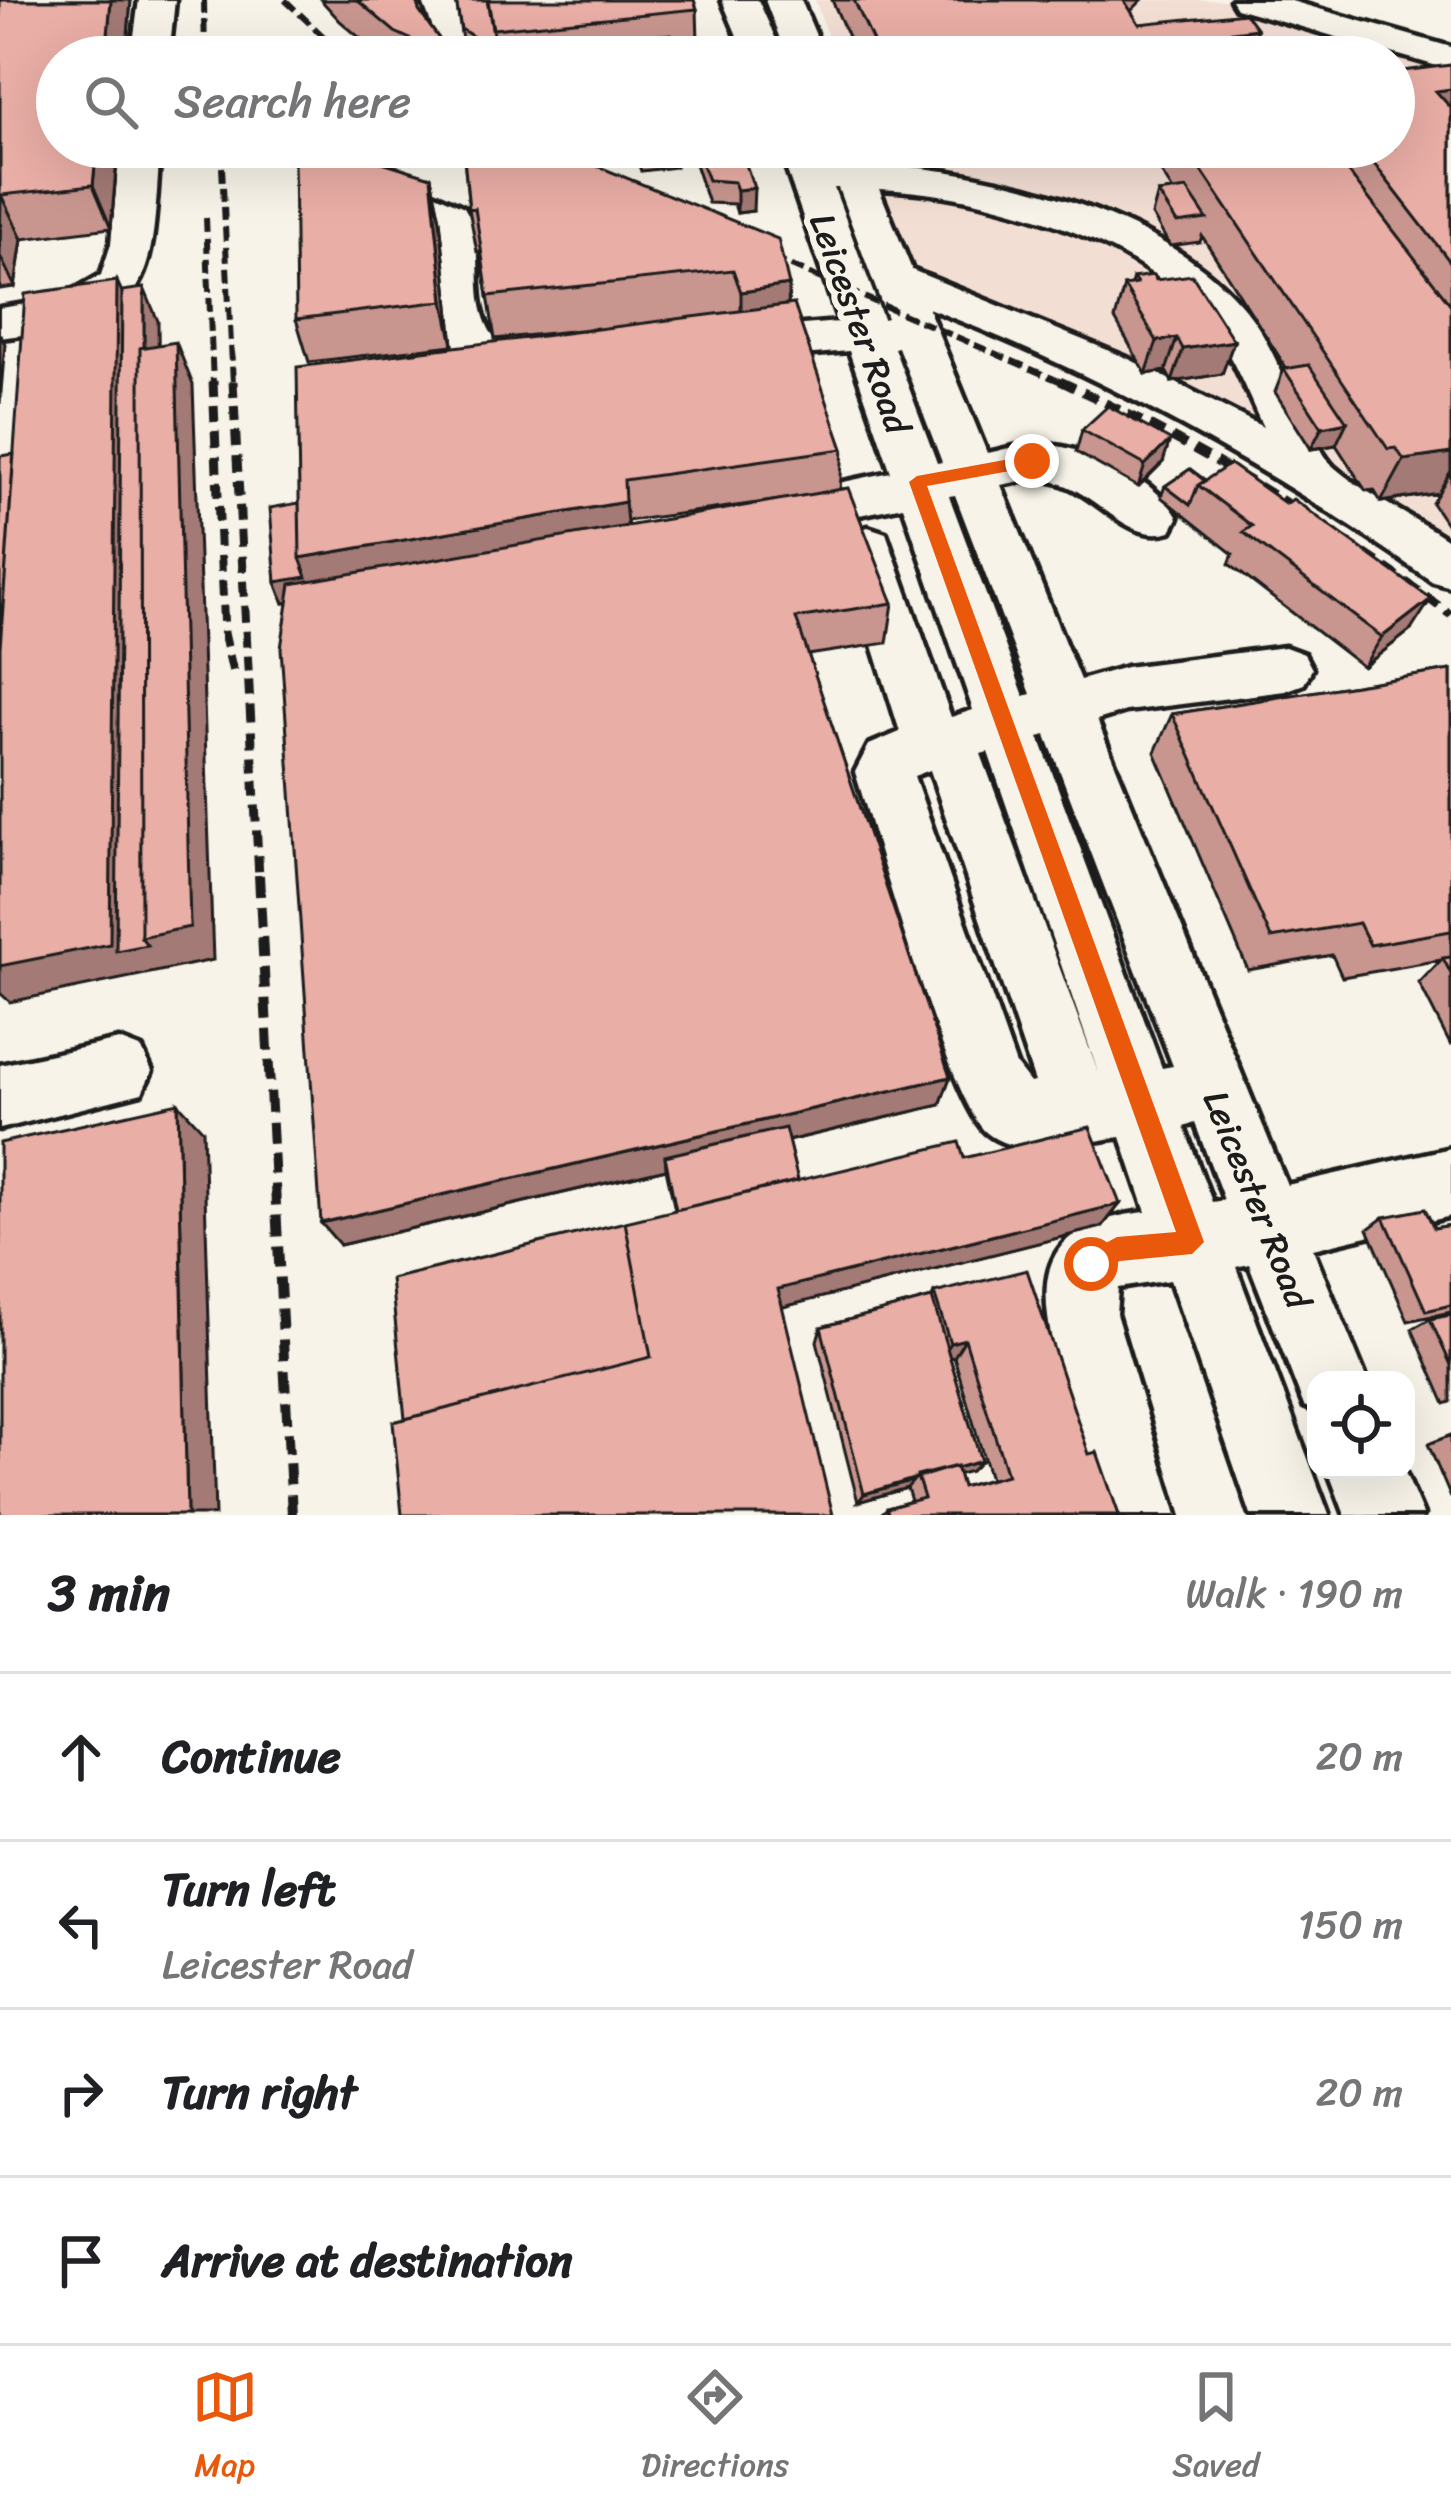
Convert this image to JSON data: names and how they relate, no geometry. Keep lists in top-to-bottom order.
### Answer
{
  "streets": {
    "street": ["Leicester Road"]
  },
  "page": {
    "search": "Search here",
    "heading": ["3 min", "Walk · 190 m"],
    "list": [
      ["Continue", "20 m"],
      ["Turn left", "Leicester Road", "150 m"],
      ["Turn right", "20 m"],
      "Arrive at destination"
    ],
    "nav": ["Map", "Directions", "Saved"]
  }
}
